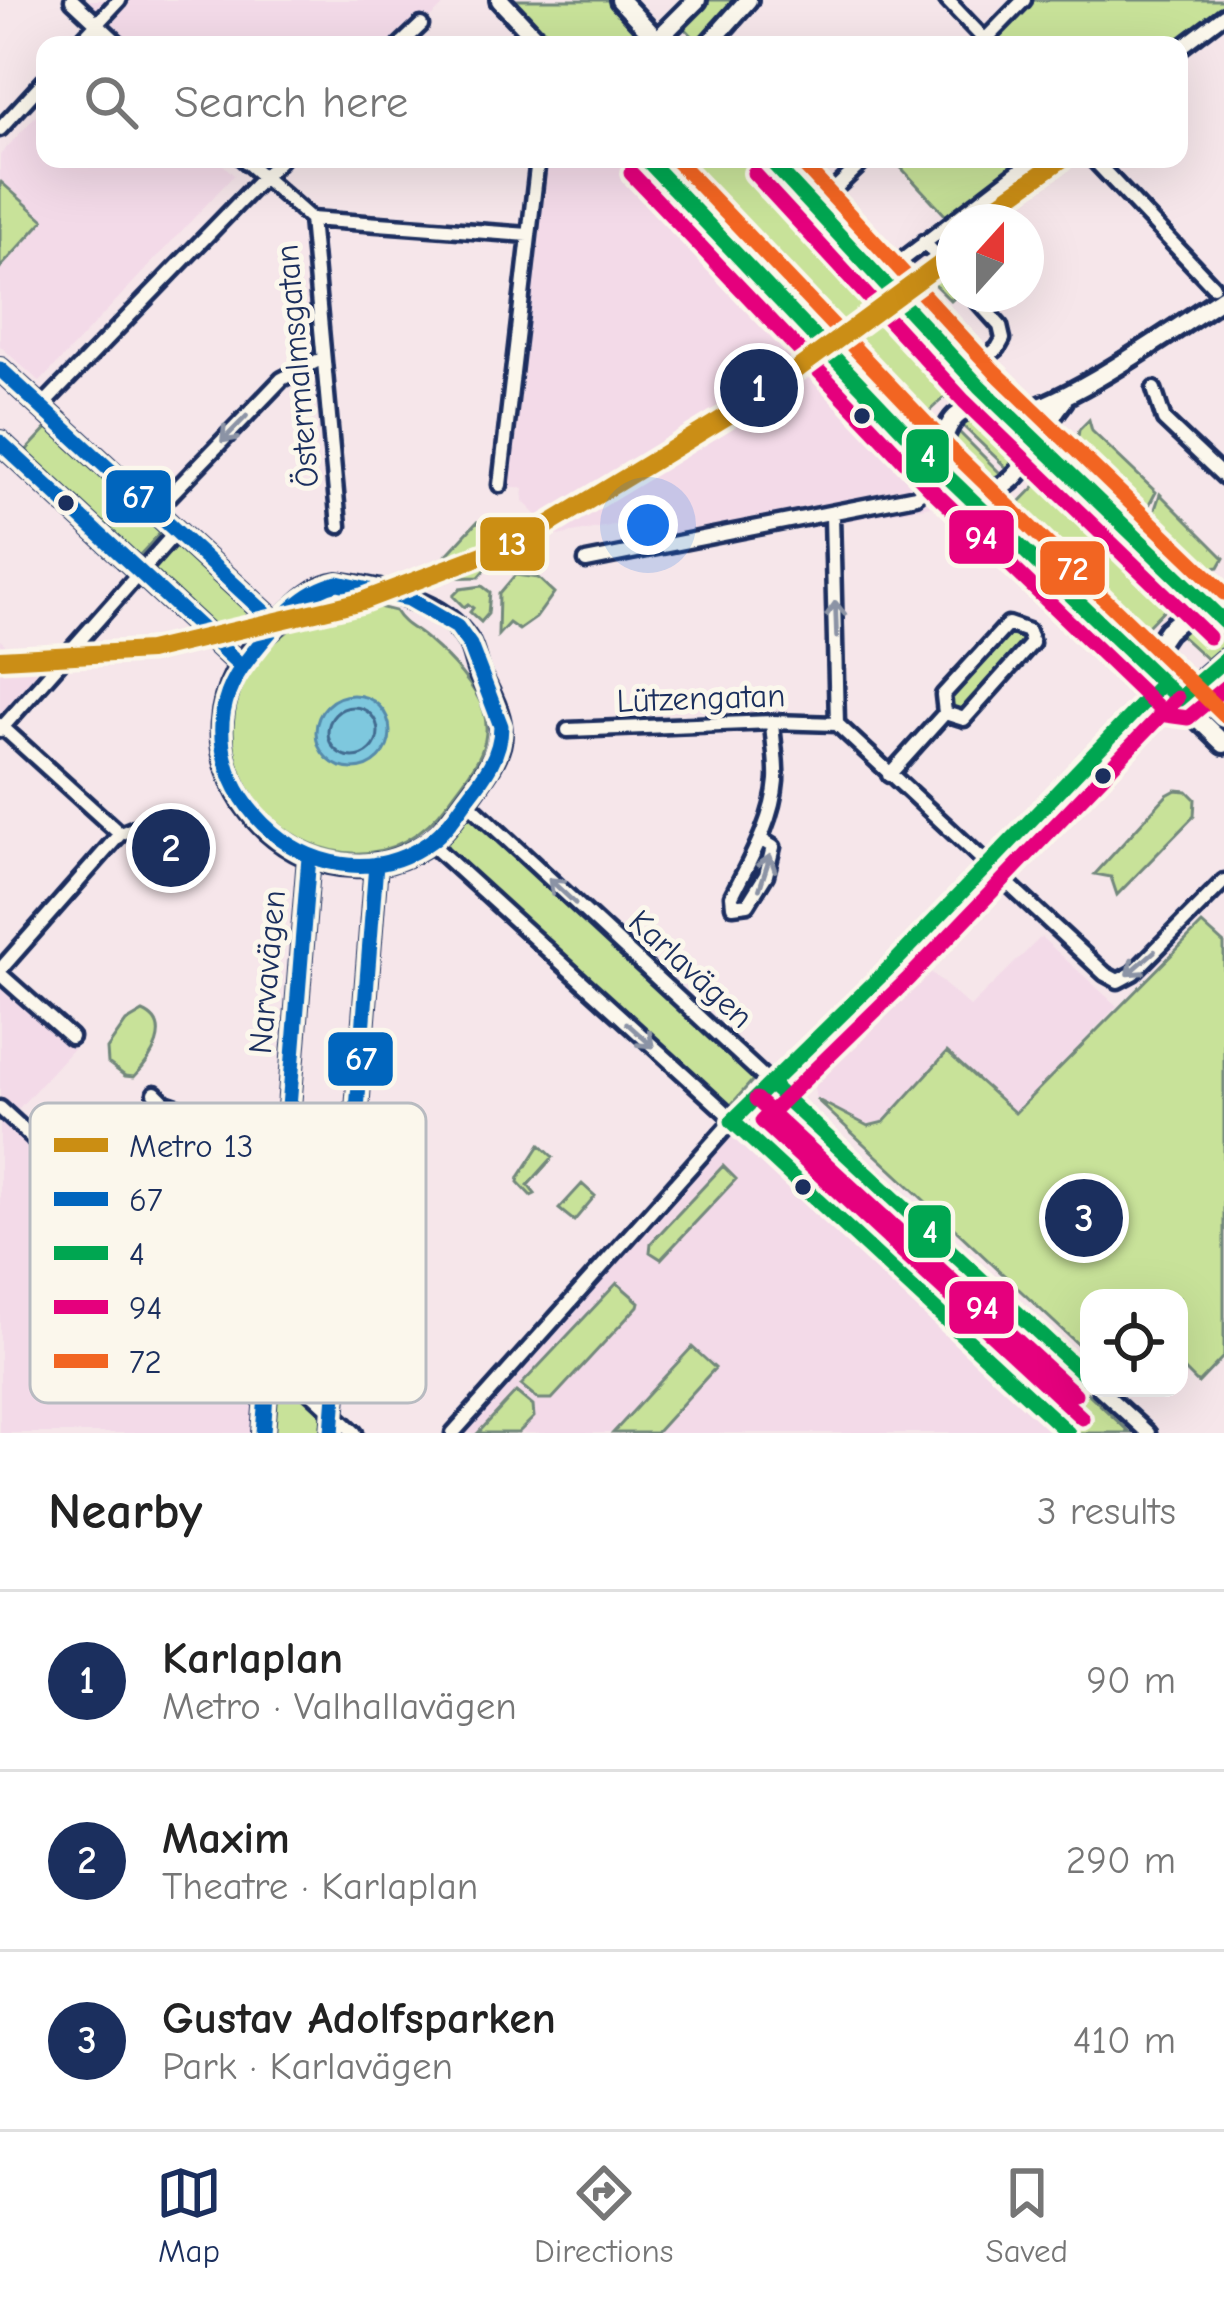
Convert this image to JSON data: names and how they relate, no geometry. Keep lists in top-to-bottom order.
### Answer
{
  "streets": {
    "street": [
      "Östermalmsgatan",
      "Lützengatan",
      "Karlavägen",
      "Narvavägen"
    ]
  },
  "crossings": [
    ["Karlavägen", "Narvavägen"]
  ],
  "lines": [
    "metro line 13",
    "transit line 4",
    "transit line 72",
    "transit line 94",
    "transit line 67"
  ],
  "legend": [
    "Metro 13",
    "67",
    "4",
    "94",
    "72"
  ],
  "north": "top",
  "page": {
    "search": "Search here",
    "pins": ["1", "2", "3"],
    "heading": ["Nearby", "3 results"],
    "list": [
      {
        "mark": "1",
        "name": "Karlaplan",
        "note": "Metro · Valhallavägen",
        "value": "90 m"
      },
      {
        "mark": "2",
        "name": "Maxim",
        "note": "Theatre · Karlaplan",
        "value": "290 m"
      },
      {
        "mark": "3",
        "name": "Gustav Adolfsparken",
        "note": "Park · Karlavägen",
        "value": "410 m"
      }
    ],
    "nav": ["Map", "Directions", "Saved"]
  }
}
